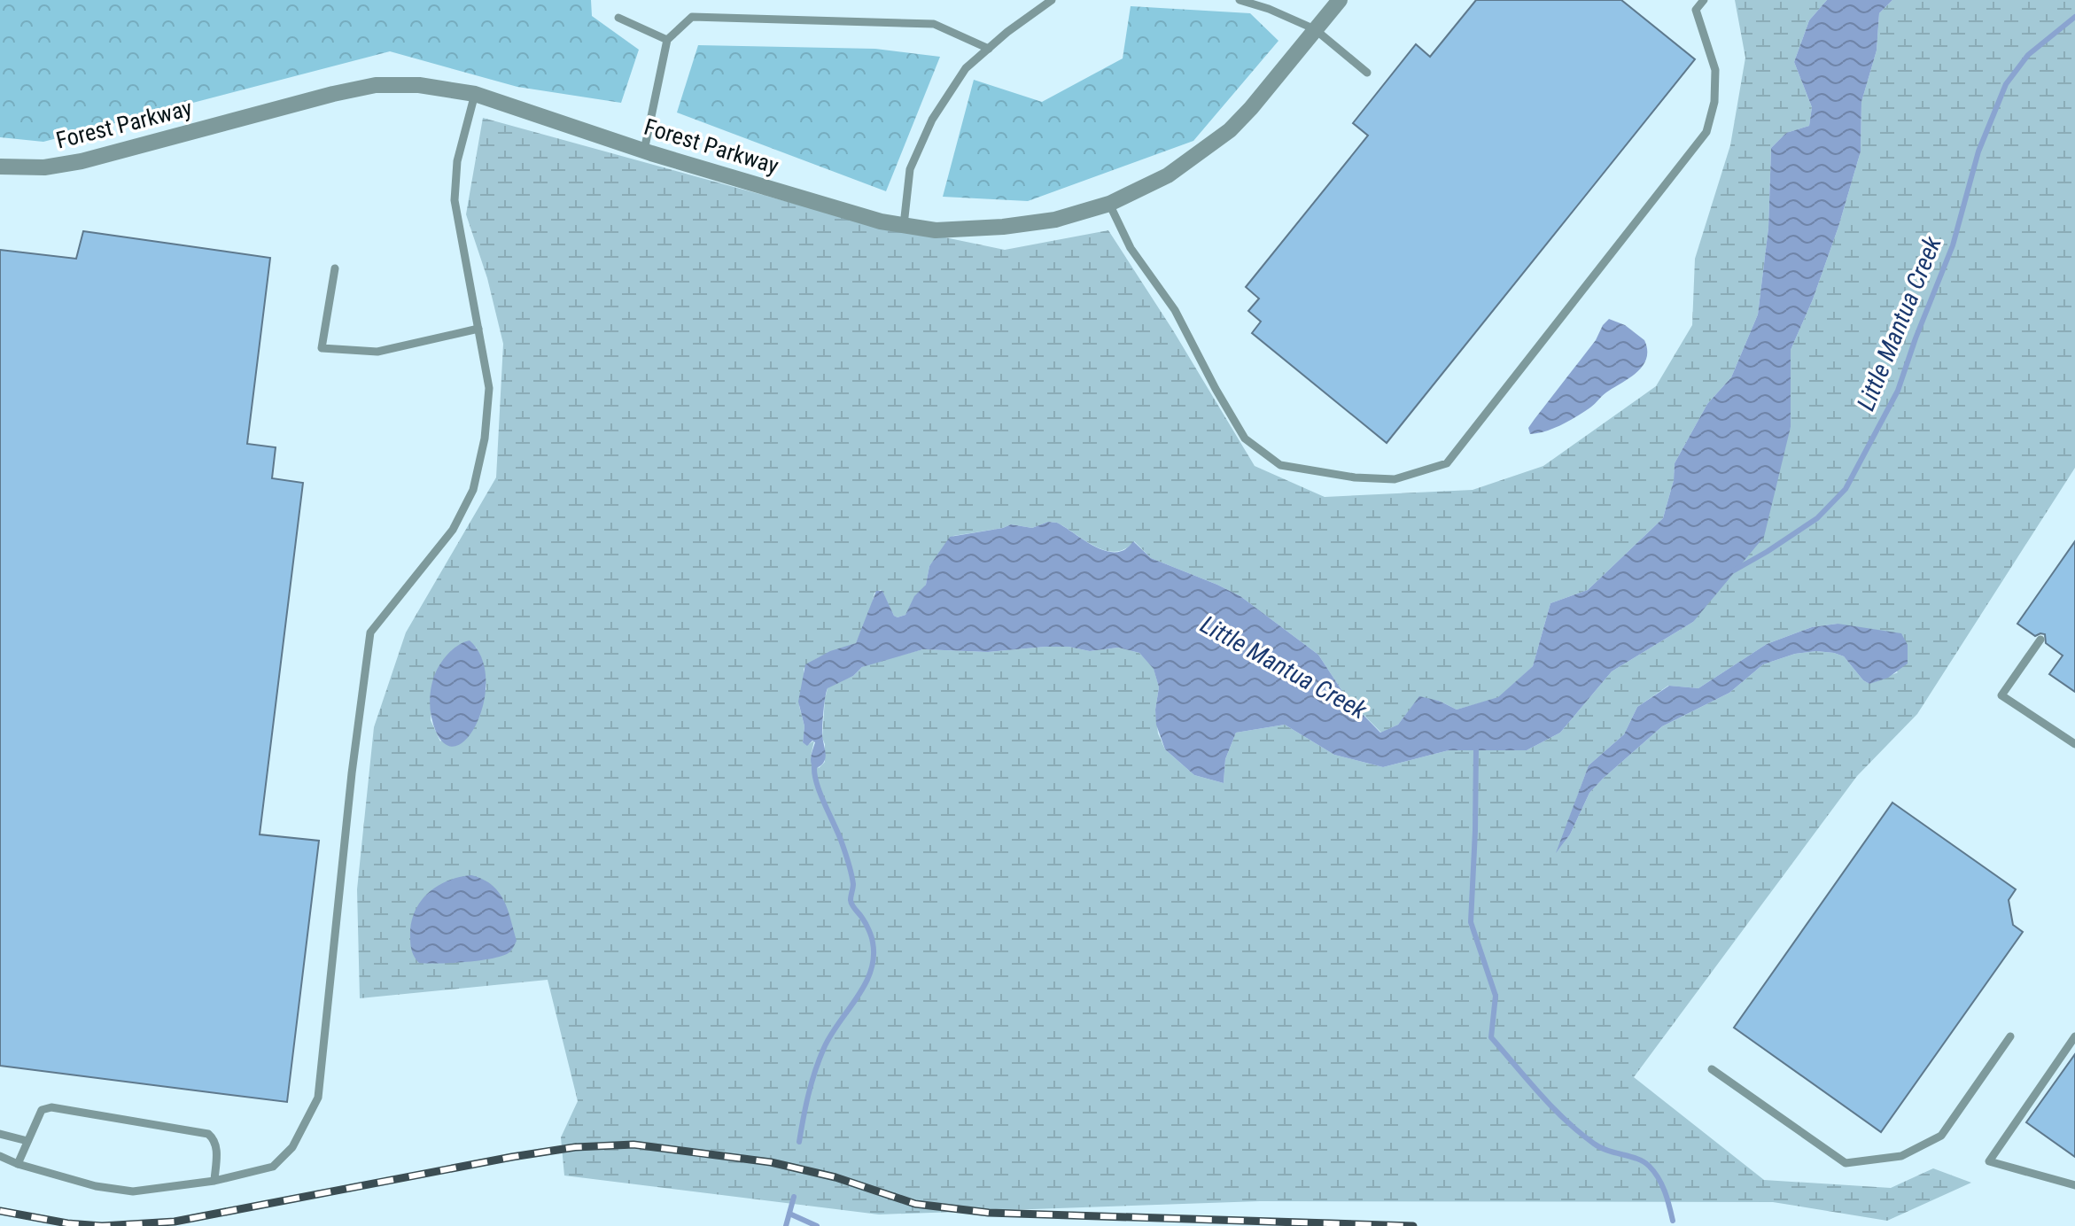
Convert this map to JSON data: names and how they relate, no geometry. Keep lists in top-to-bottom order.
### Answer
{
  "streets": {
    "street": ["Forest Parkway"]
  },
  "water": ["Little Mantua Creek"]
}
